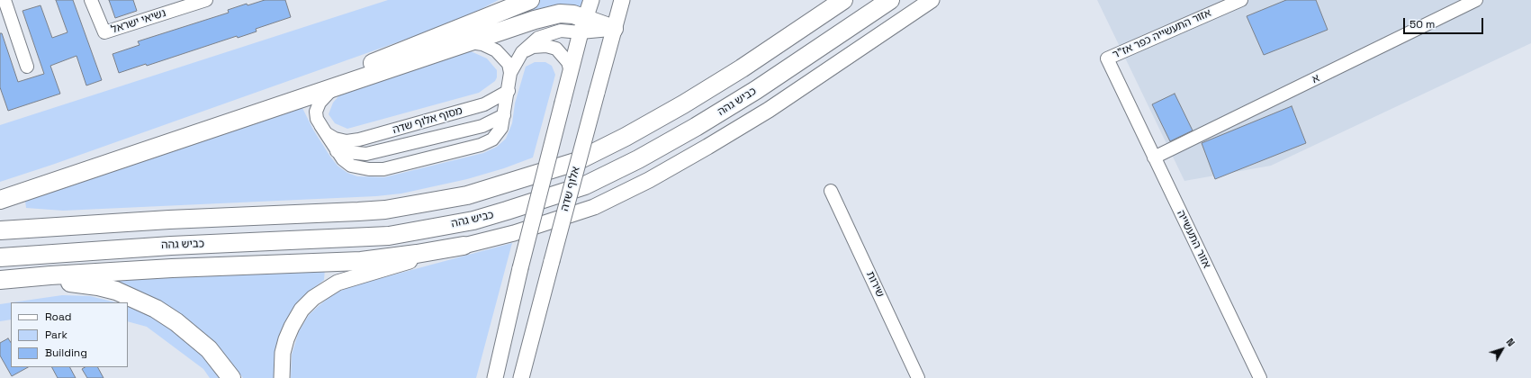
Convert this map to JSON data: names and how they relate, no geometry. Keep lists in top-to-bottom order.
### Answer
{
  "streets": {
    "highway": ["כביש גהה"],
    "main road": ["אלוף שדה"],
    "street": [
      "נשיאי ישראל",
      "אזור התעשייה כפר אז\"ר",
      "א",
      "מסוף אלוף שדה",
      "אזור התעשייה",
      "שירות"
    ]
  },
  "crossings": [
    ["אזור התעשייה כפר אז\"ר", "אזור התעשייה"],
    ["א", "אזור התעשייה"]
  ],
  "legend": ["Road", "Park", "Building"],
  "scale_bar": "50 m",
  "north": "top right"
}
